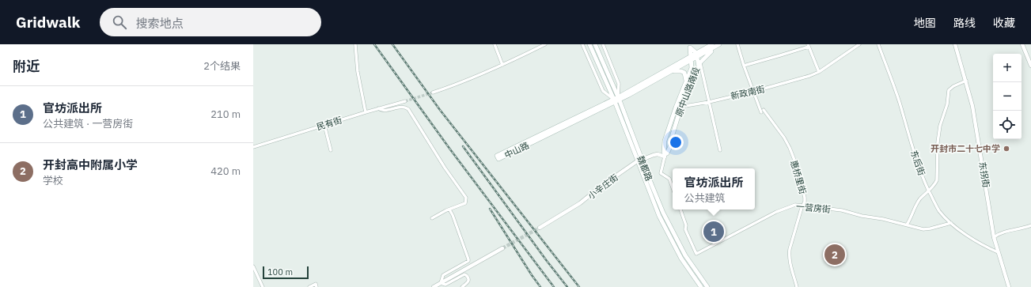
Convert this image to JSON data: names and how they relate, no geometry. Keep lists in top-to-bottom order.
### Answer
{
  "streets": {
    "main road": ["原中山路南段", "中山路", "魏都路"],
    "street": [
      "新政南街",
      "民有街",
      "东后街",
      "东拐街",
      "惠桥里街",
      "小辛庄街",
      "一营房街"
    ]
  },
  "crossings": [
    ["原中山路南段", "新政南街"],
    ["原中山路南段", "中山路"],
    ["原中山路南段", "小辛庄街"],
    ["新政南街", "惠桥里街"],
    ["中山路", "魏都路"],
    ["东后街", "东拐街"],
    ["东后街", "一营房街"],
    ["魏都路", "小辛庄街"],
    ["惠桥里街", "一营房街"]
  ],
  "places": ["开封市二十七中学"],
  "scale_bar": "100 m",
  "page": {
    "header": "Gridwalk",
    "search": "搜索地点",
    "nav": ["地图", "路线", "收藏"],
    "heading": ["附近", "2个结果"],
    "map_buttons": ["+", "−"],
    "list": [
      {
        "mark": "1",
        "name": "官坊派出所",
        "note": "公共建筑 · 一营房街",
        "value": "210 m"
      },
      {
        "mark": "2",
        "name": "开封高中附属小学",
        "note": "学校",
        "value": "420 m"
      }
    ],
    "popup": ["官坊派出所", "公共建筑"],
    "pins": ["1", "2"],
    "scale": "100 m"
  }
}
